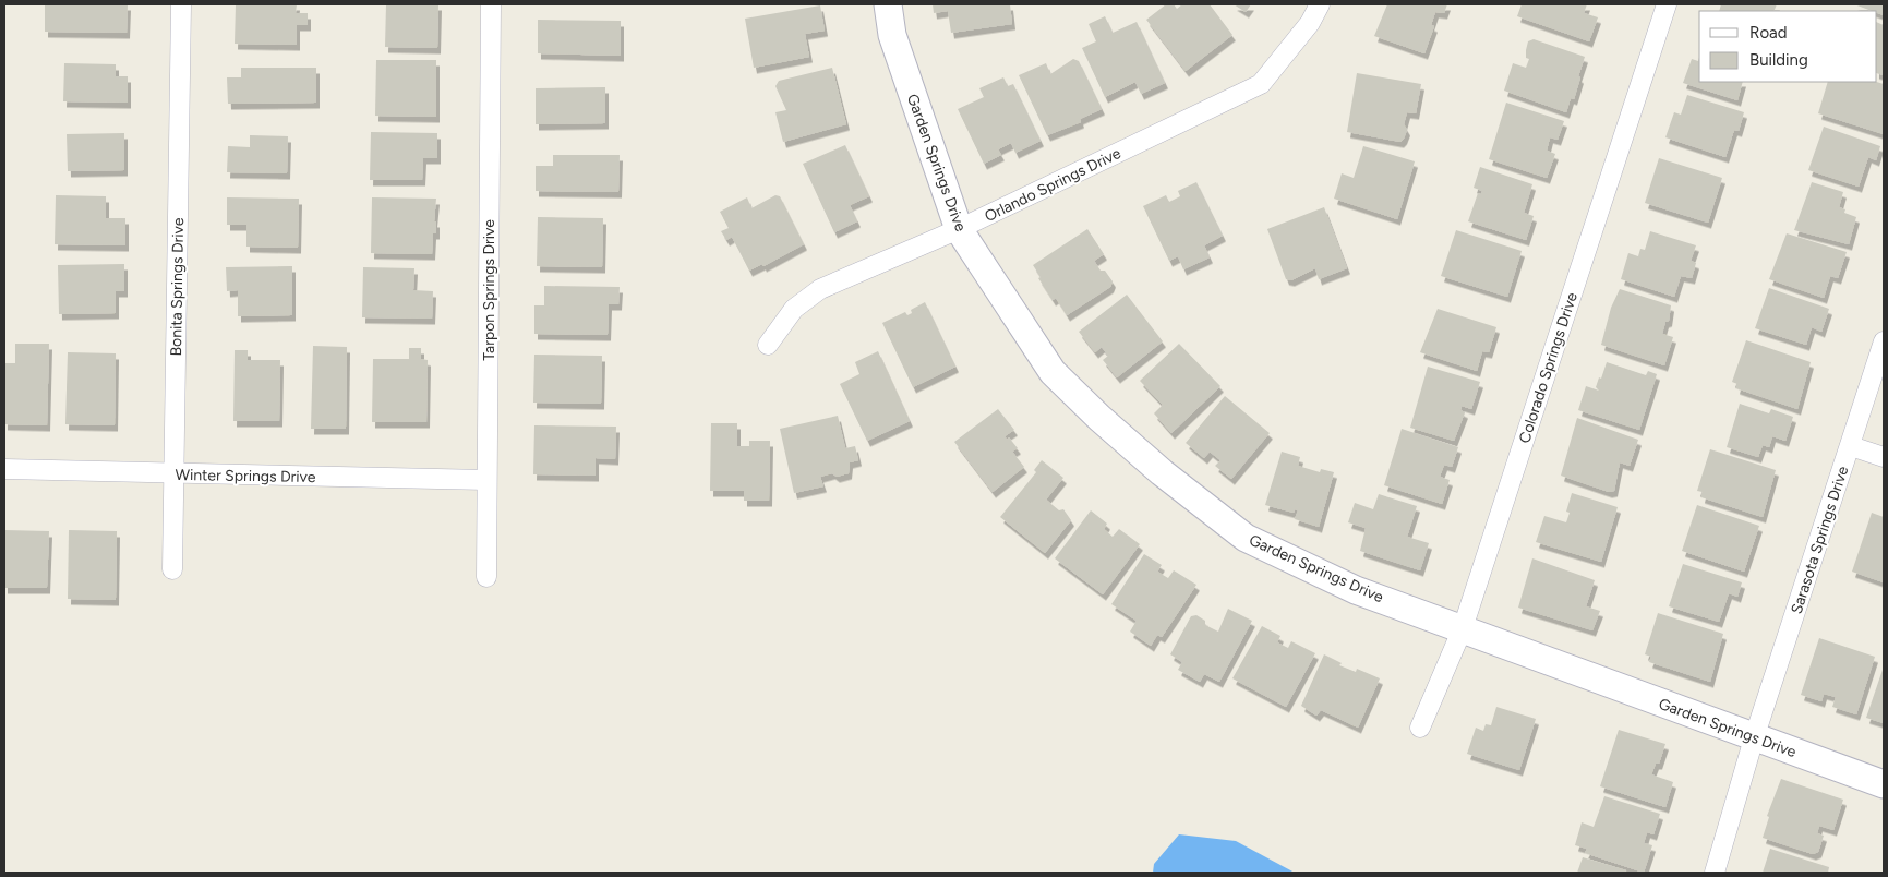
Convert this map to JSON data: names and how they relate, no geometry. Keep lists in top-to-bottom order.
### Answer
{
  "streets": {
    "street": [
      "Garden Springs Drive",
      "Orlando Springs Drive",
      "Bonita Springs Drive",
      "Tarpon Springs Drive",
      "Colorado Springs Drive",
      "Winter Springs Drive",
      "Sarasota Springs Drive"
    ]
  },
  "crossings": [
    ["Garden Springs Drive", "Orlando Springs Drive"],
    ["Garden Springs Drive", "Colorado Springs Drive"],
    ["Garden Springs Drive", "Sarasota Springs Drive"],
    ["Bonita Springs Drive", "Winter Springs Drive"],
    ["Tarpon Springs Drive", "Winter Springs Drive"]
  ],
  "legend": ["Road", "Building"]
}
